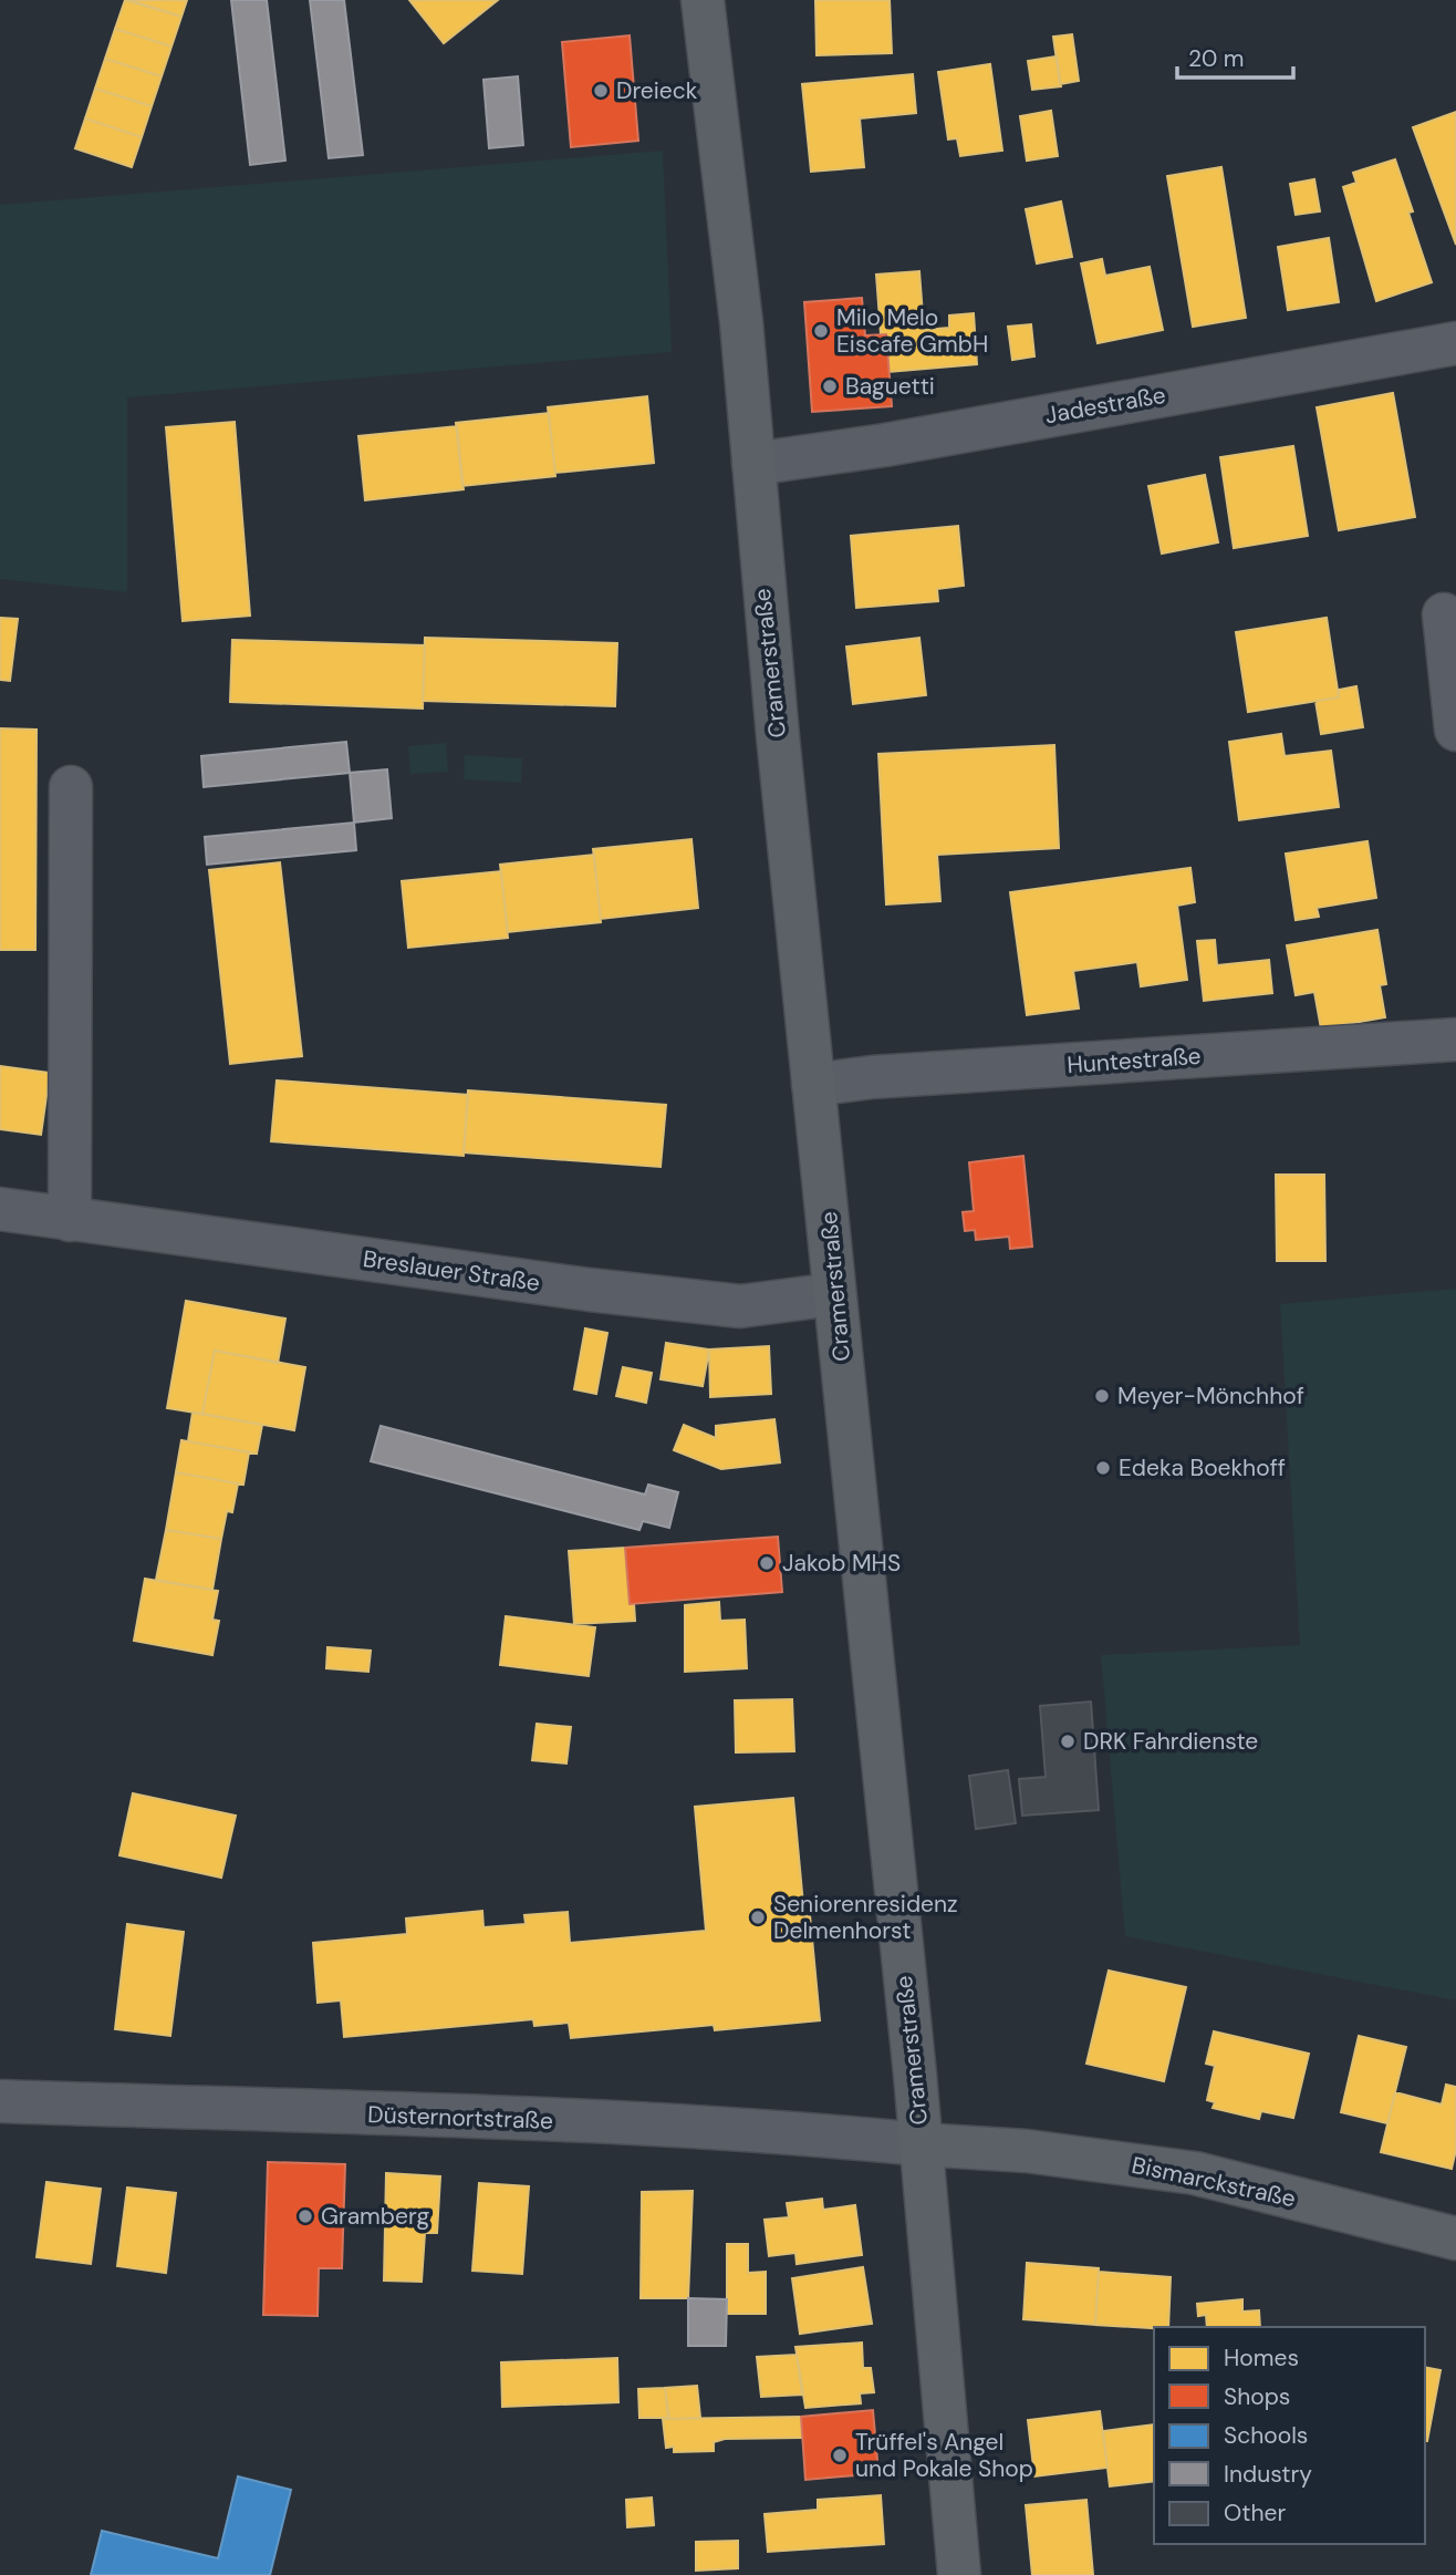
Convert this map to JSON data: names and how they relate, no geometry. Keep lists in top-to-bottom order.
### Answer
{
  "streets": {
    "main road": ["Cramerstraße", "Bismarckstraße"],
    "street": [
      "Jadestraße",
      "Huntestraße",
      "Breslauer Straße",
      "Düsternortstraße"
    ]
  },
  "crossings": [
    ["Jadestraße", "Cramerstraße"],
    ["Cramerstraße", "Huntestraße"],
    ["Cramerstraße", "Breslauer Straße"],
    ["Cramerstraße", "Düsternortstraße"],
    ["Cramerstraße", "Bismarckstraße"],
    ["Düsternortstraße", "Bismarckstraße"]
  ],
  "places": [
    "Dreieck",
    "Milo Melo Eiscafe GmbH",
    "Baguetti",
    "Meyer-Mönchhof",
    "Edeka Boekhoff",
    "Jakob MHS",
    "DRK Fahrdienste",
    "Seniorenresidenz Delmenhorst",
    "Gramberg",
    "Trüffel's Angel und Pokale Shop"
  ],
  "legend": [
    "Homes",
    "Shops",
    "Schools",
    "Industry",
    "Other"
  ],
  "scale_bar": "20 m"
}
